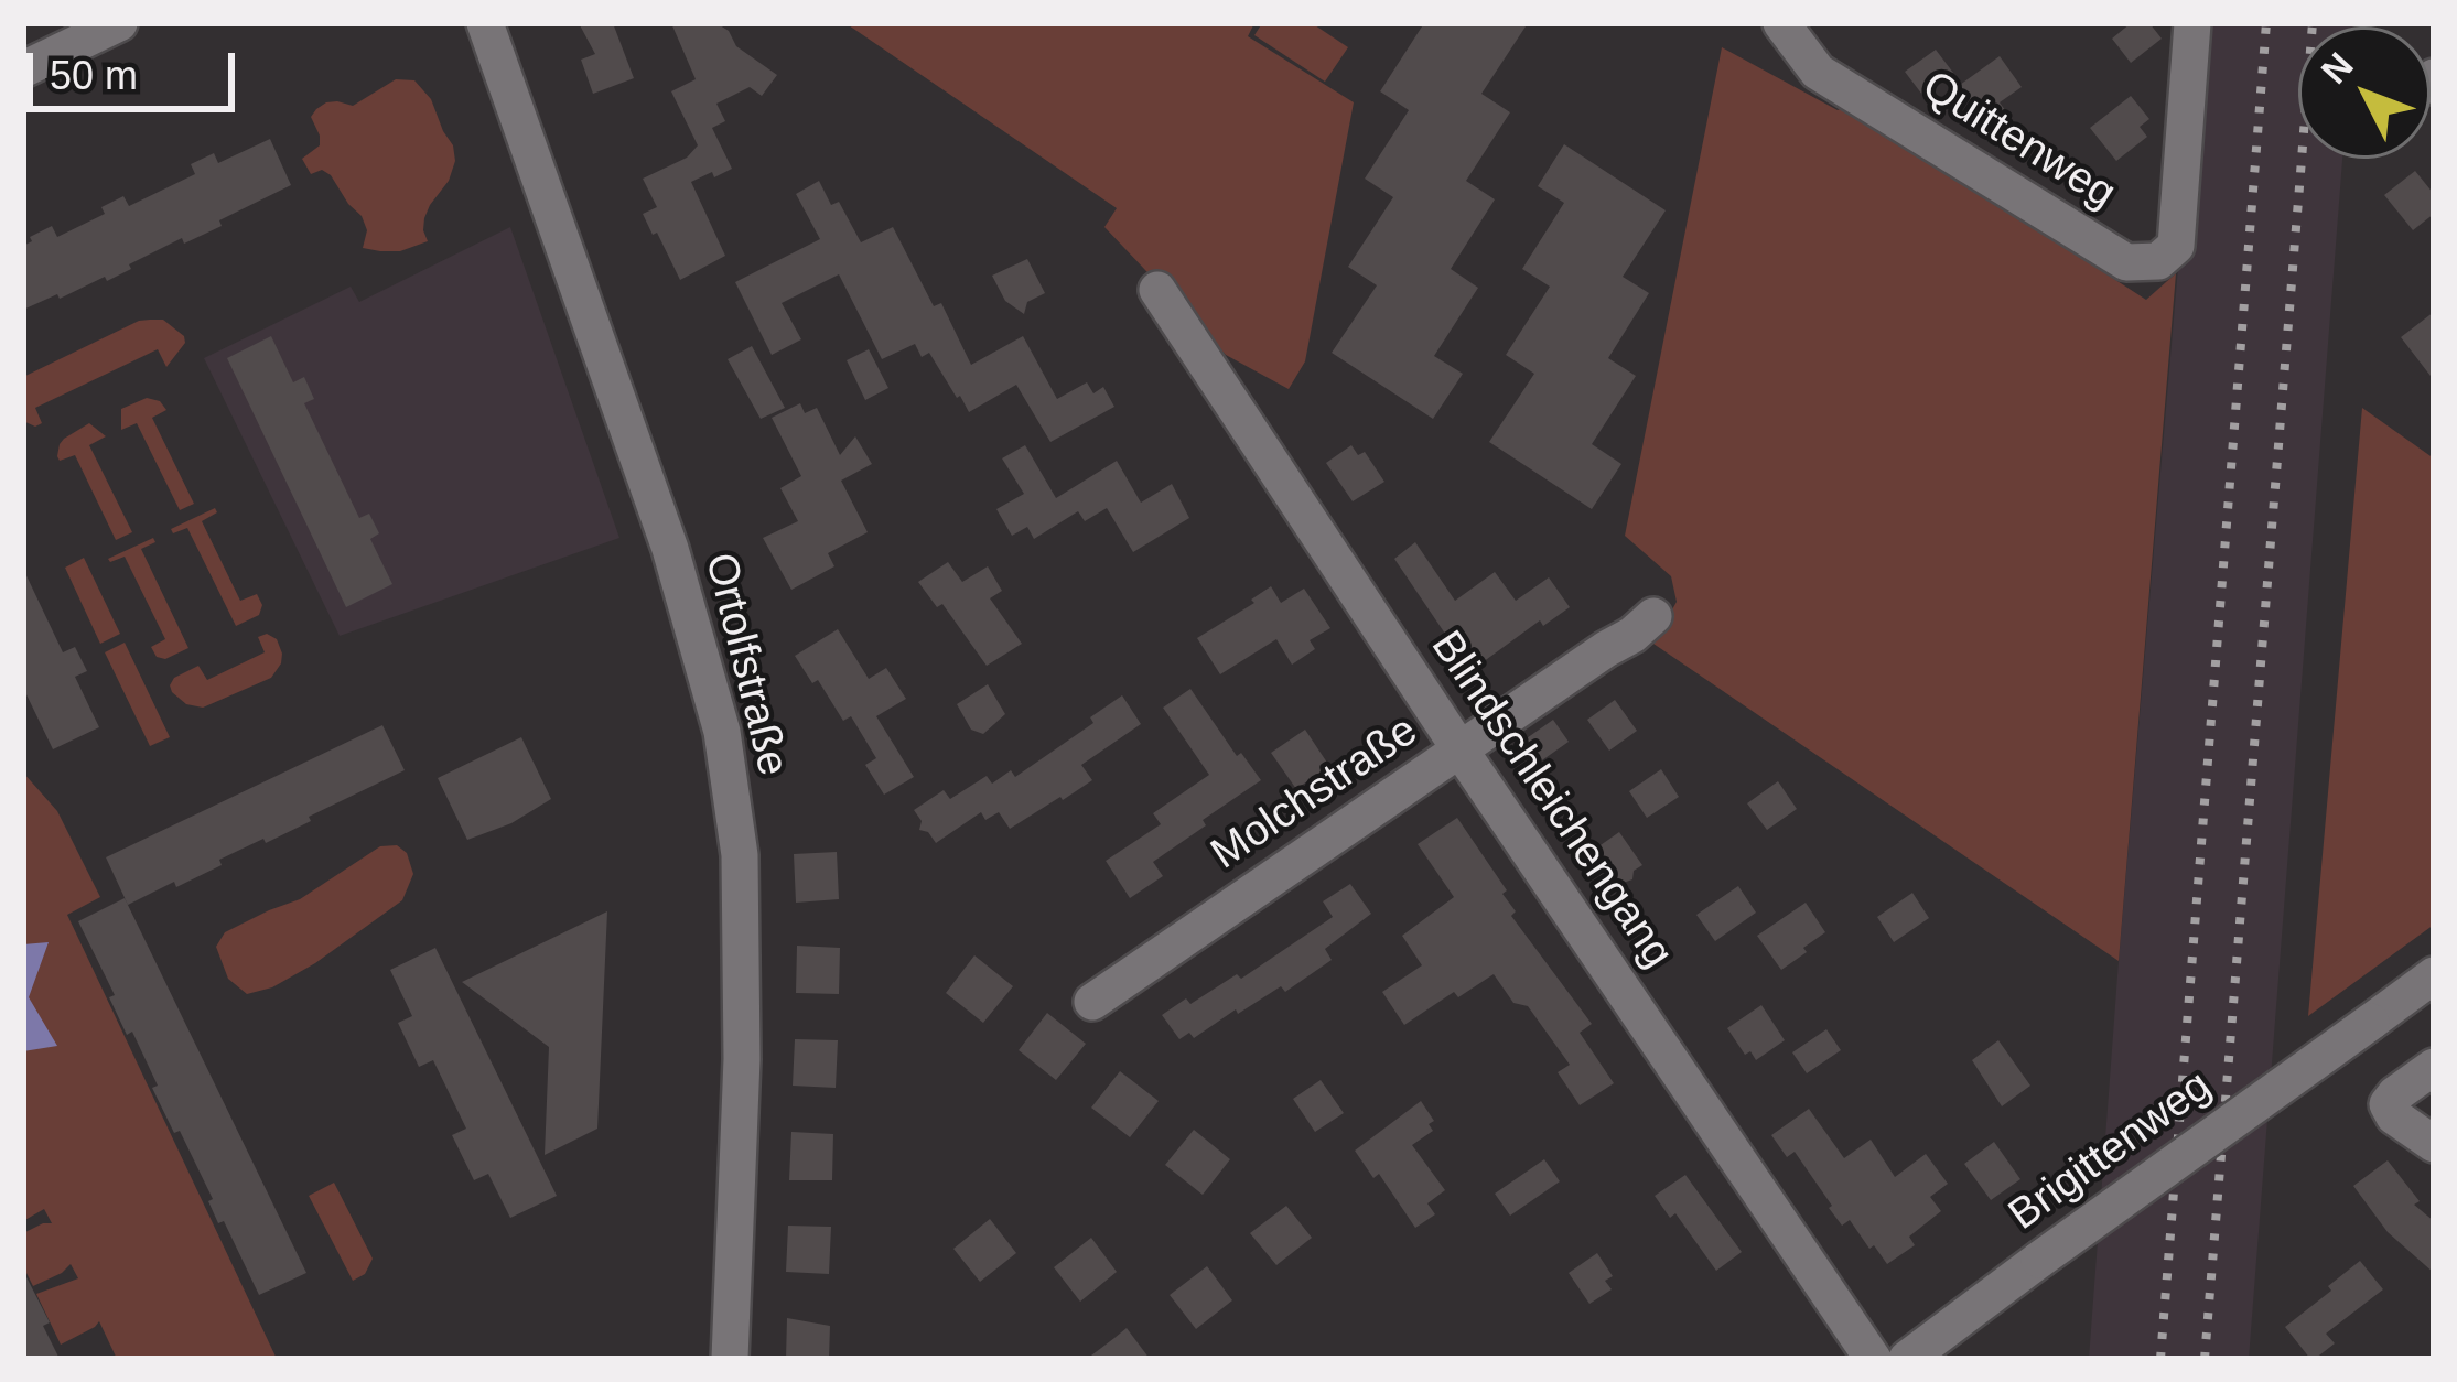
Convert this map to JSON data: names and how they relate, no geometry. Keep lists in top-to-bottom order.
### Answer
{
  "streets": {
    "street": [
      "Quittenweg",
      "Ortolfstraße",
      "Molchstraße",
      "Blindschleichengang",
      "Brigittenweg"
    ]
  },
  "crossings": [
    ["Molchstraße", "Blindschleichengang"]
  ],
  "scale_bar": "50 m",
  "north": "top left"
}
